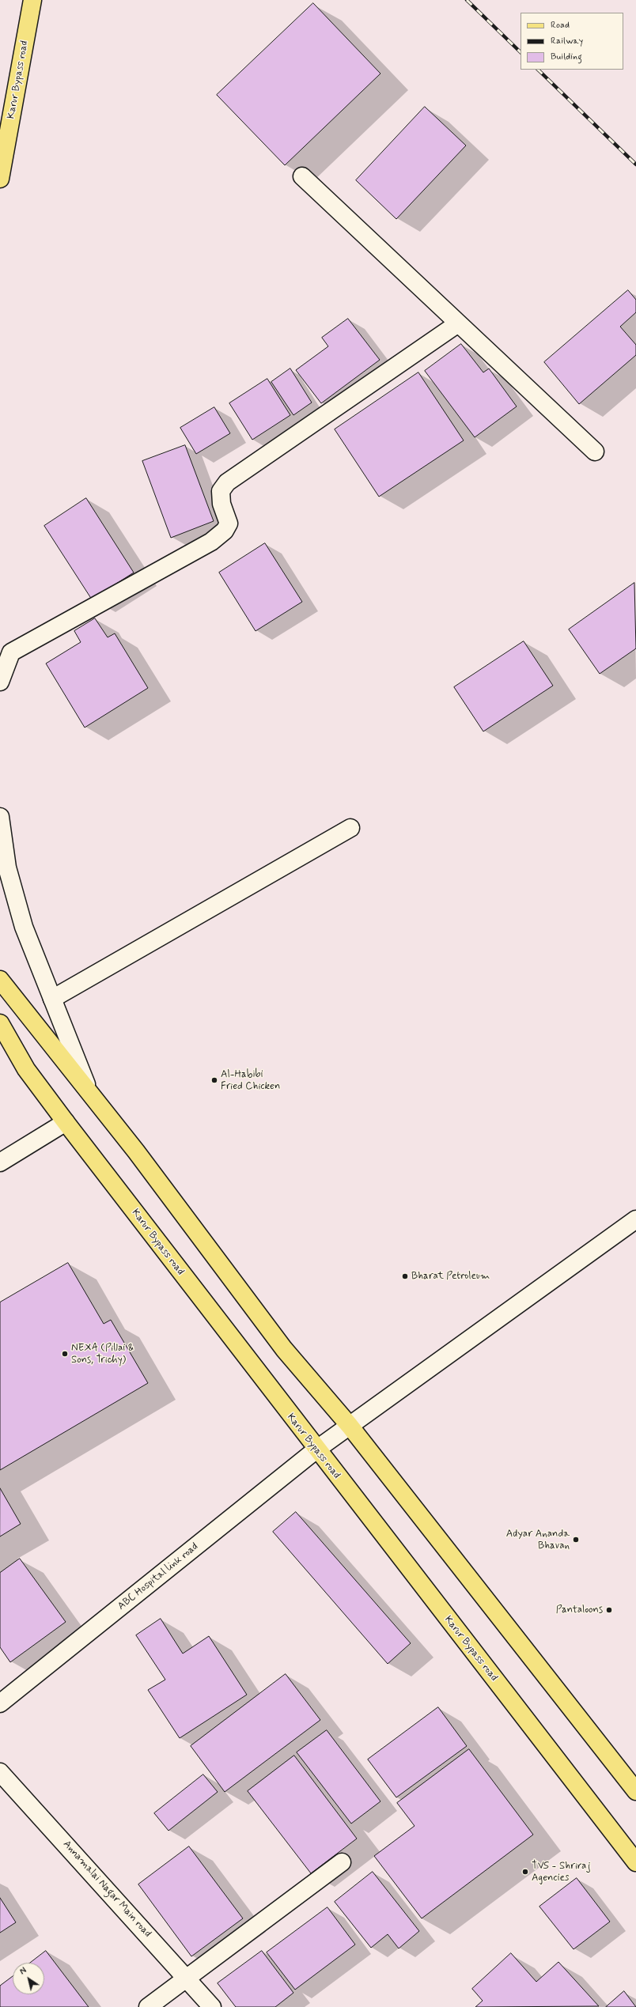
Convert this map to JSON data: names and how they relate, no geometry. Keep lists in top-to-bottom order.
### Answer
{
  "streets": {
    "main road": ["Karur Bypass road"],
    "street": ["ABC Hospital link road", "Annamalai Nagar Main road"]
  },
  "crossings": [
    ["Karur Bypass road", "ABC Hospital link road"]
  ],
  "places": [
    "Al-Habibi Fried Chicken",
    "Bharat Petroleum",
    "NEXA (Pillai & Sons, Trichy)",
    "Adyar Ananda Bhavan",
    "Pantaloons",
    "TVS - Shriraj Agencies"
  ],
  "legend": ["Road", "Railway", "Building"],
  "north": "top left"
}
